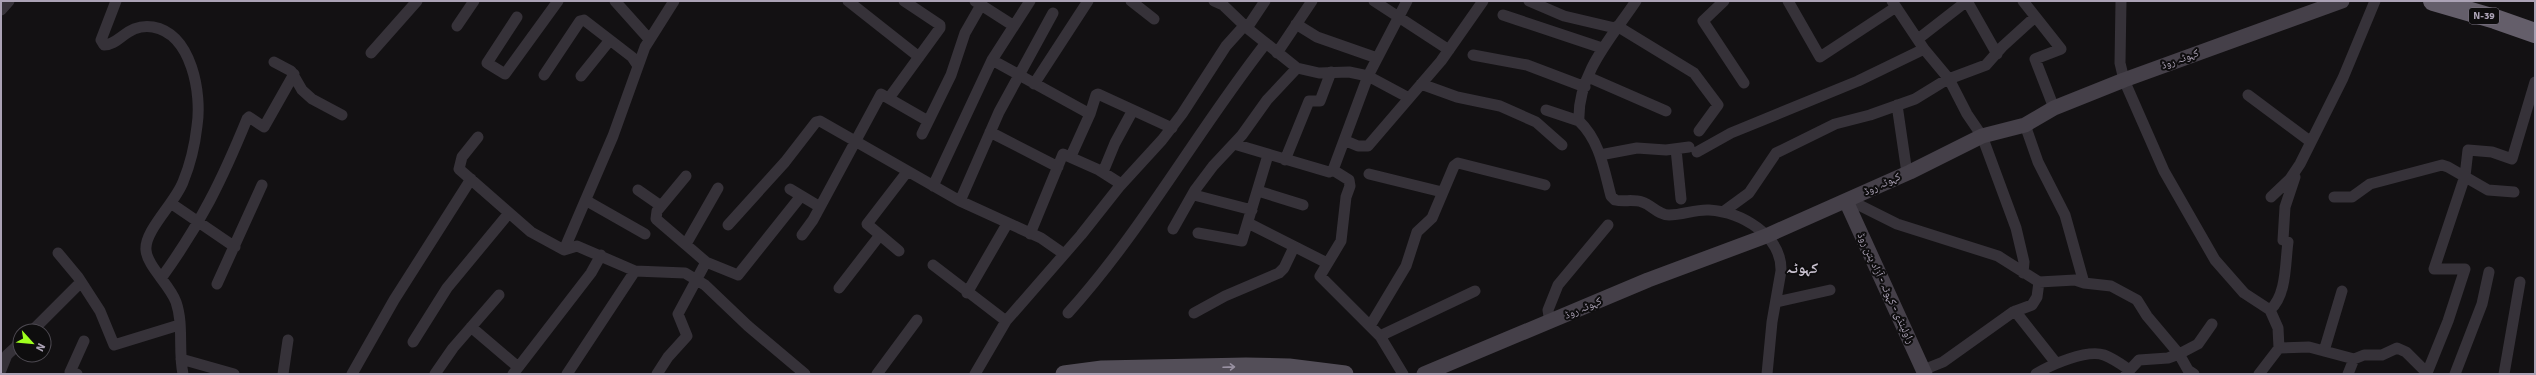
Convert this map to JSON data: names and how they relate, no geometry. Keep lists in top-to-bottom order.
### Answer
{
  "streets": {
    "highway": ["N-39"],
    "main road": ["کہوٹہ روڈ", "راولپنڈی - کہوٹہ - آزاد پتن روڈ"]
  },
  "crossings": [
    ["کہوٹہ روڈ", "راولپنڈی - کہوٹہ - آزاد پتن روڈ"]
  ],
  "districts": ["کہوٹہ"],
  "north": "bottom right"
}
